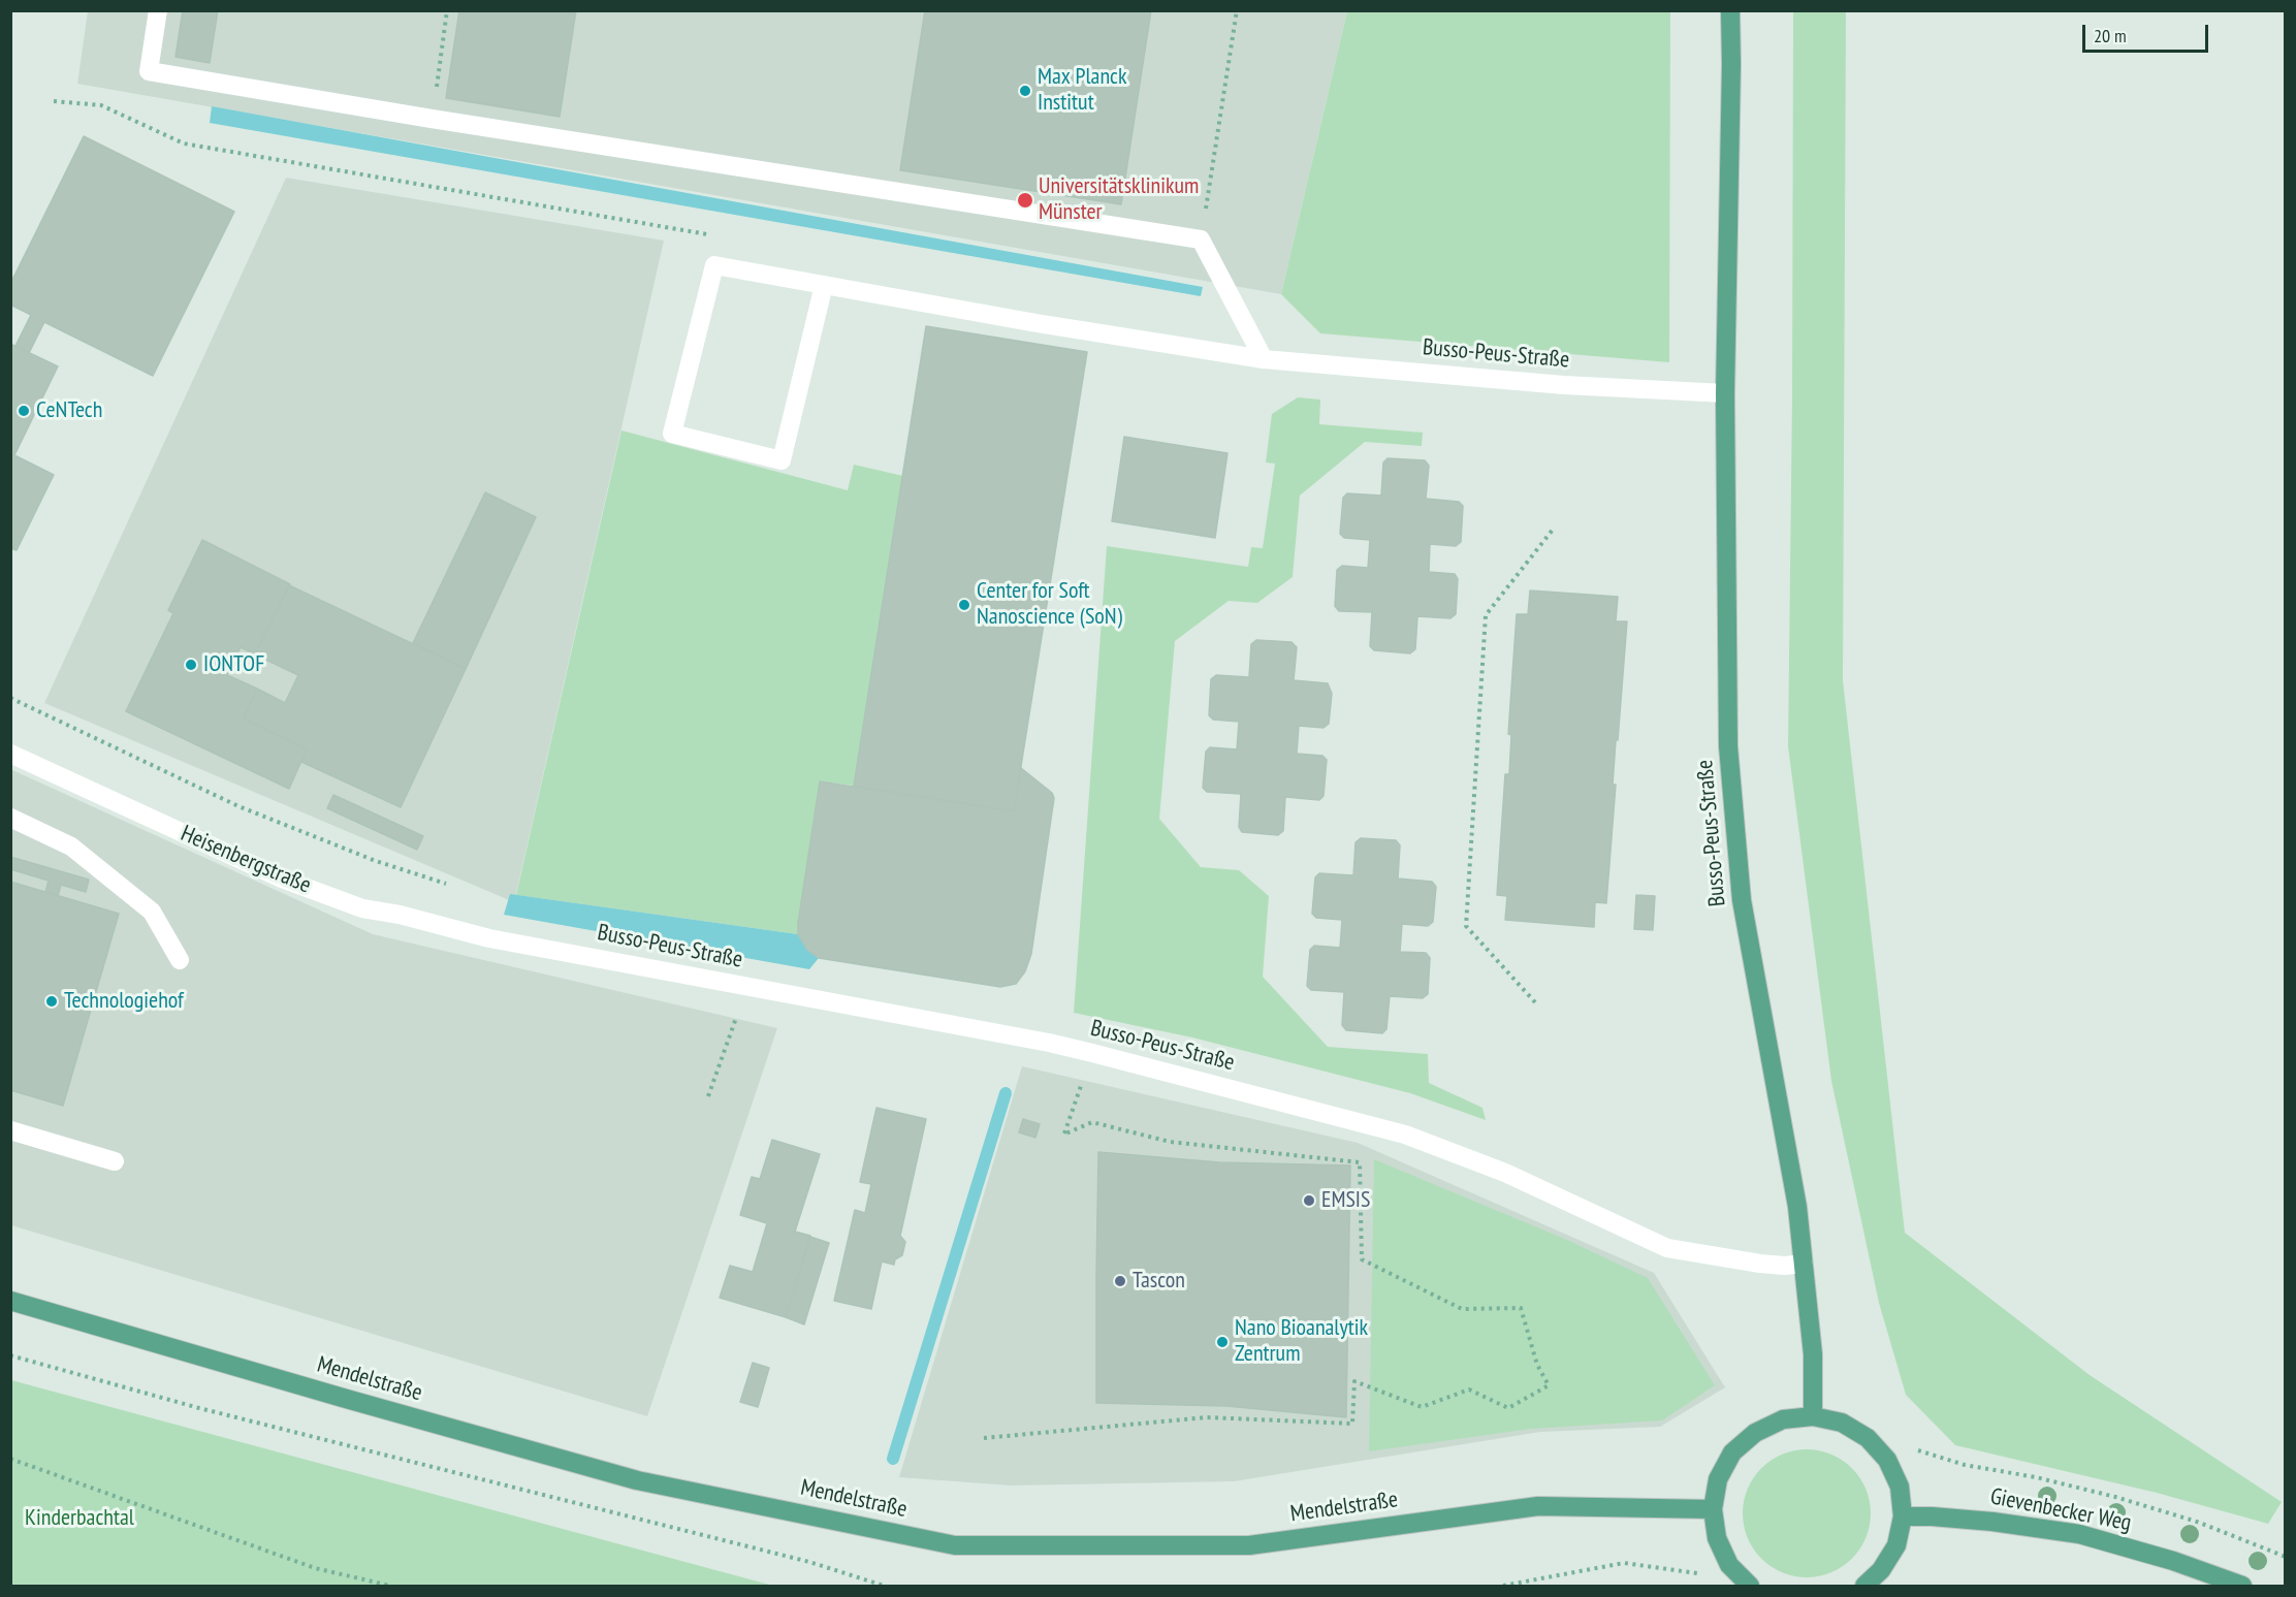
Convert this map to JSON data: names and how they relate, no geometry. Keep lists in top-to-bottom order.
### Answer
{
  "streets": {
    "main road": ["Busso-Peus-Straße", "Mendelstraße", "Gievenbecker Weg"],
    "street": ["Heisenbergstraße"]
  },
  "crossings": [
    ["Busso-Peus-Straße", "Heisenbergstraße"]
  ],
  "parks": ["Kinderbachtal"],
  "places": [
    "Max Planck Institut",
    "Universitätsklinikum Münster",
    "CeNTech",
    "Center for Soft Nanoscience (SoN)",
    "IONTOF",
    "Technologiehof",
    "EMSIS",
    "Tascon",
    "Nano Bioanalytik Zentrum"
  ],
  "scale_bar": "20 m"
}
